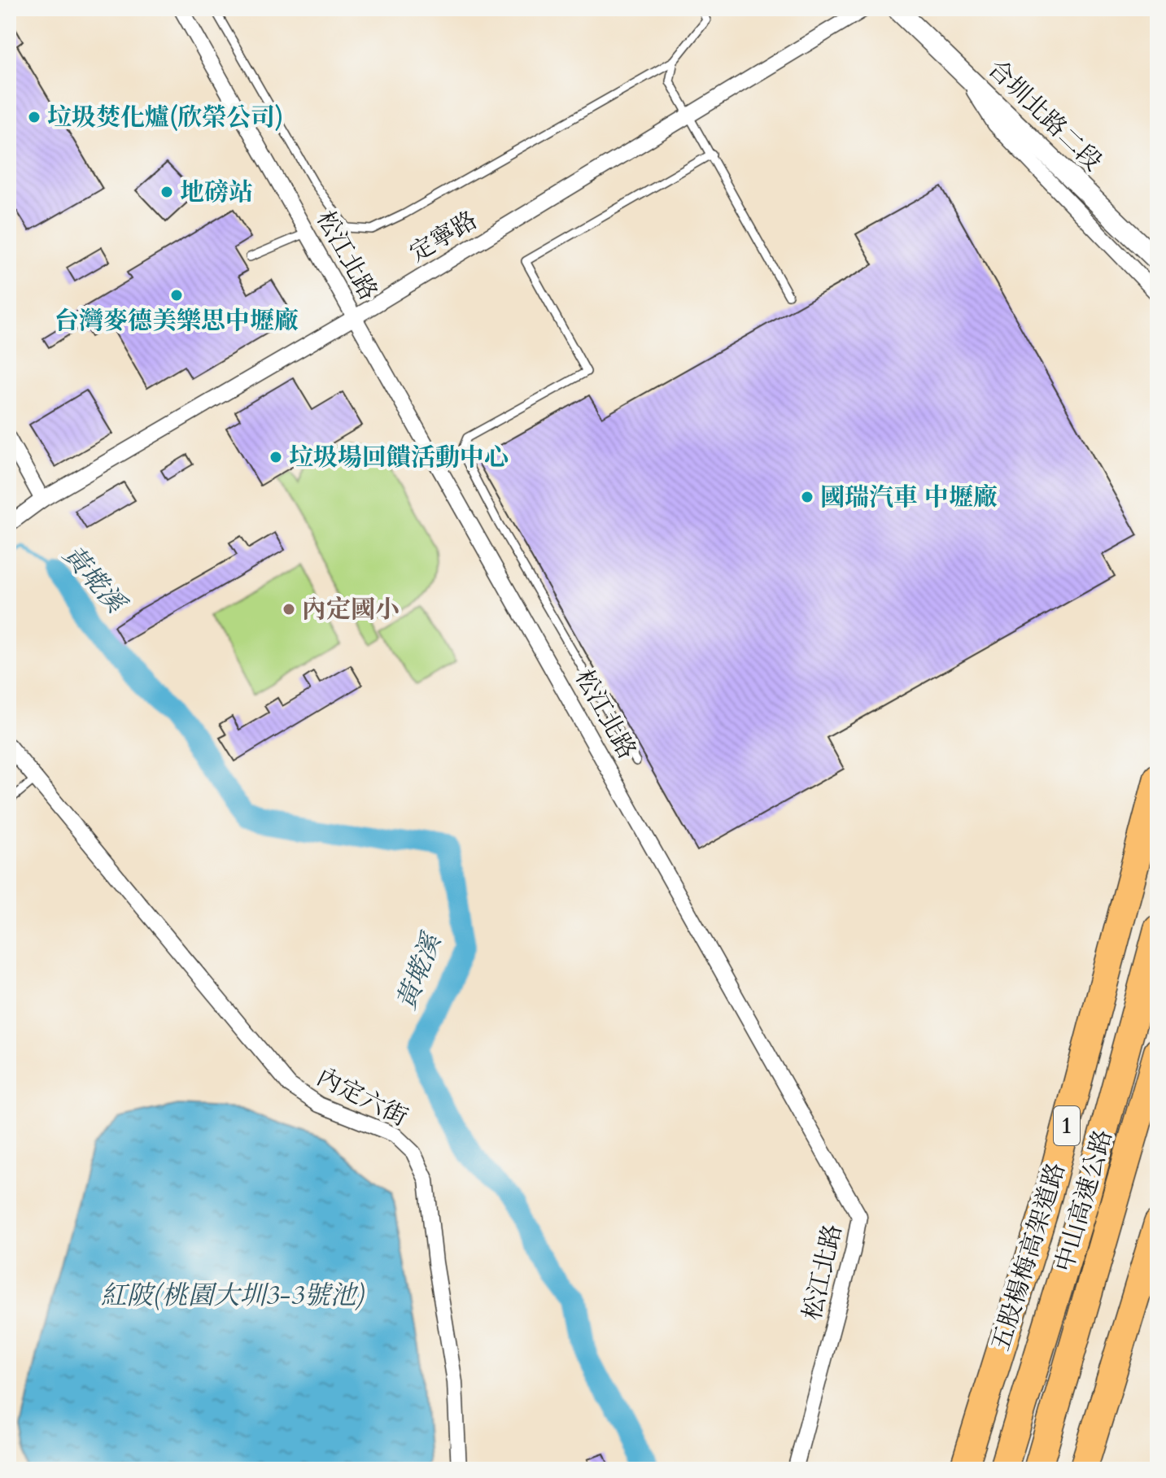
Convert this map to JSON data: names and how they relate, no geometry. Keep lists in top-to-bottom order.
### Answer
{
  "streets": {
    "highway": ["1", "中山高速公路", "五股楊梅高架道路"],
    "street": [
      "合圳北路二段",
      "定寧路",
      "松江北路",
      "內定六街"
    ]
  },
  "crossings": [
    ["定寧路", "松江北路"]
  ],
  "water": ["黃墘溪", "紅陂(桃園大圳3-3號池)"],
  "places": [
    "垃圾焚化爐(欣榮公司)",
    "地磅站",
    "台灣麥德美樂思中壢廠",
    "垃圾場回饋活動中心",
    "國瑞汽車 中壢廠",
    "內定國小"
  ]
}
